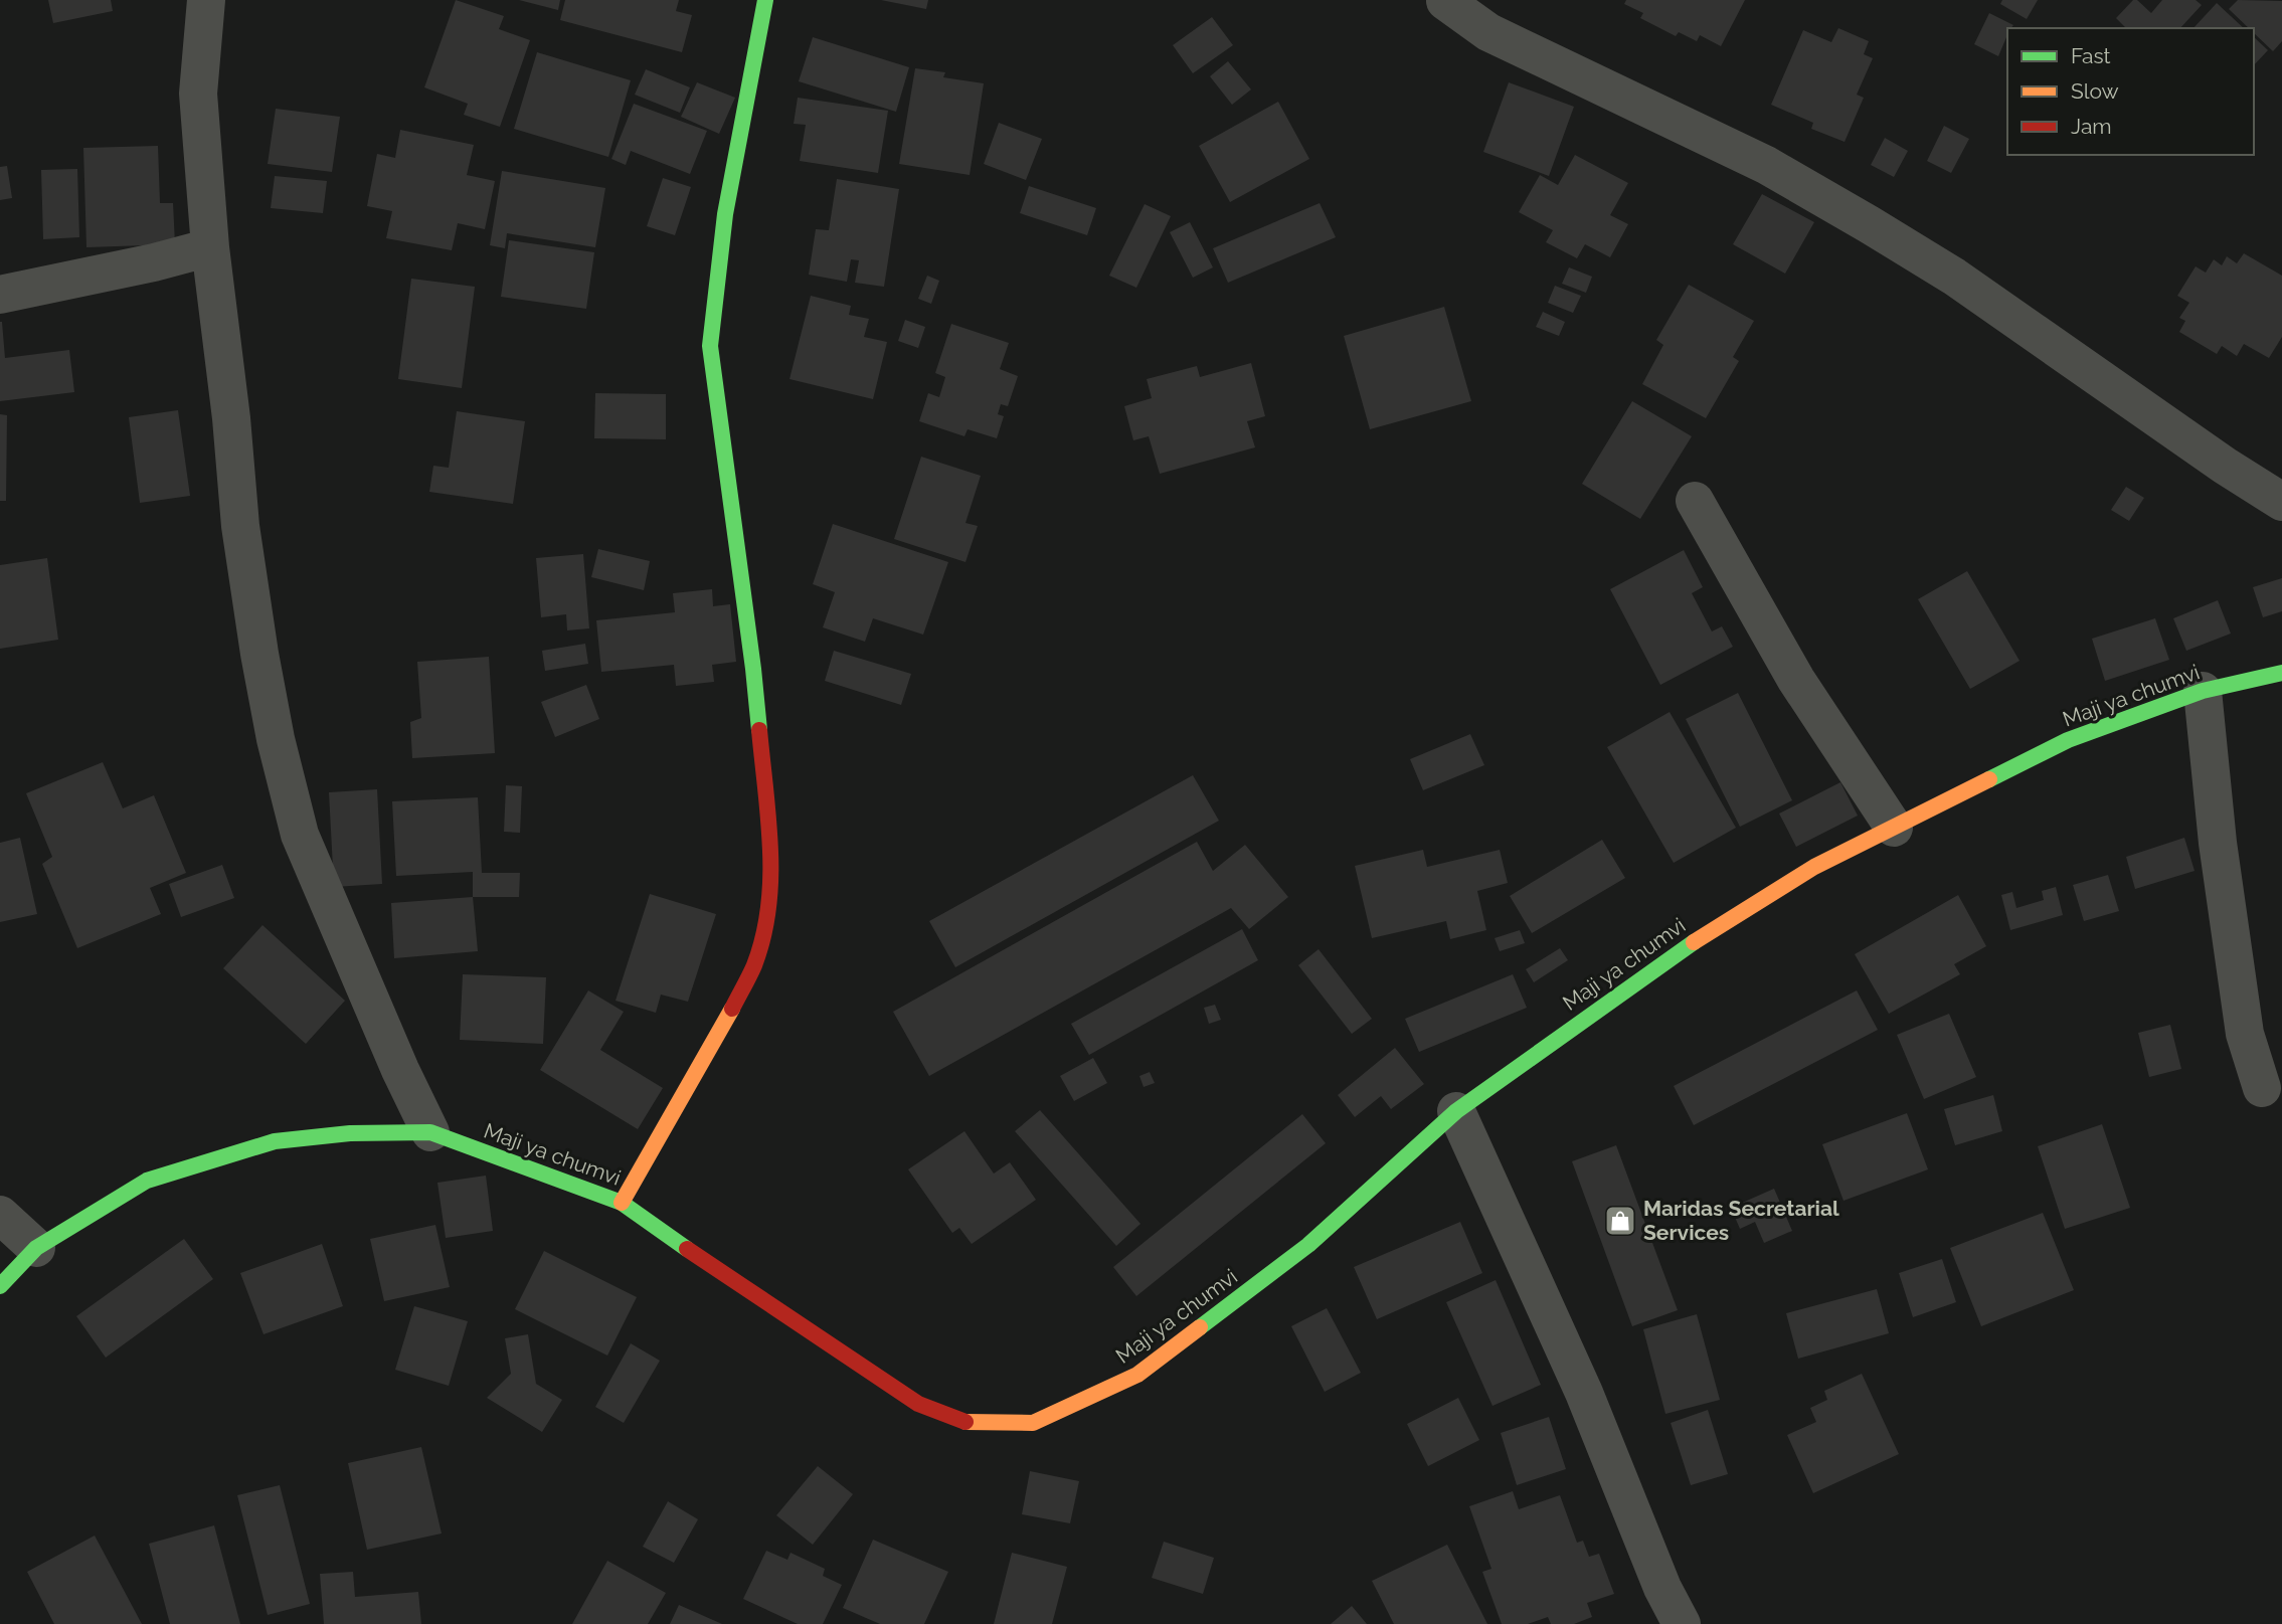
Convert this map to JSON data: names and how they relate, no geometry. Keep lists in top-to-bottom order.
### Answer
{
  "streets": {
    "street": ["Maji ya chumvi"]
  },
  "places": {
    "shop": ["Maridas Secretarial Services"]
  },
  "legend": ["Fast", "Slow", "Jam"]
}
